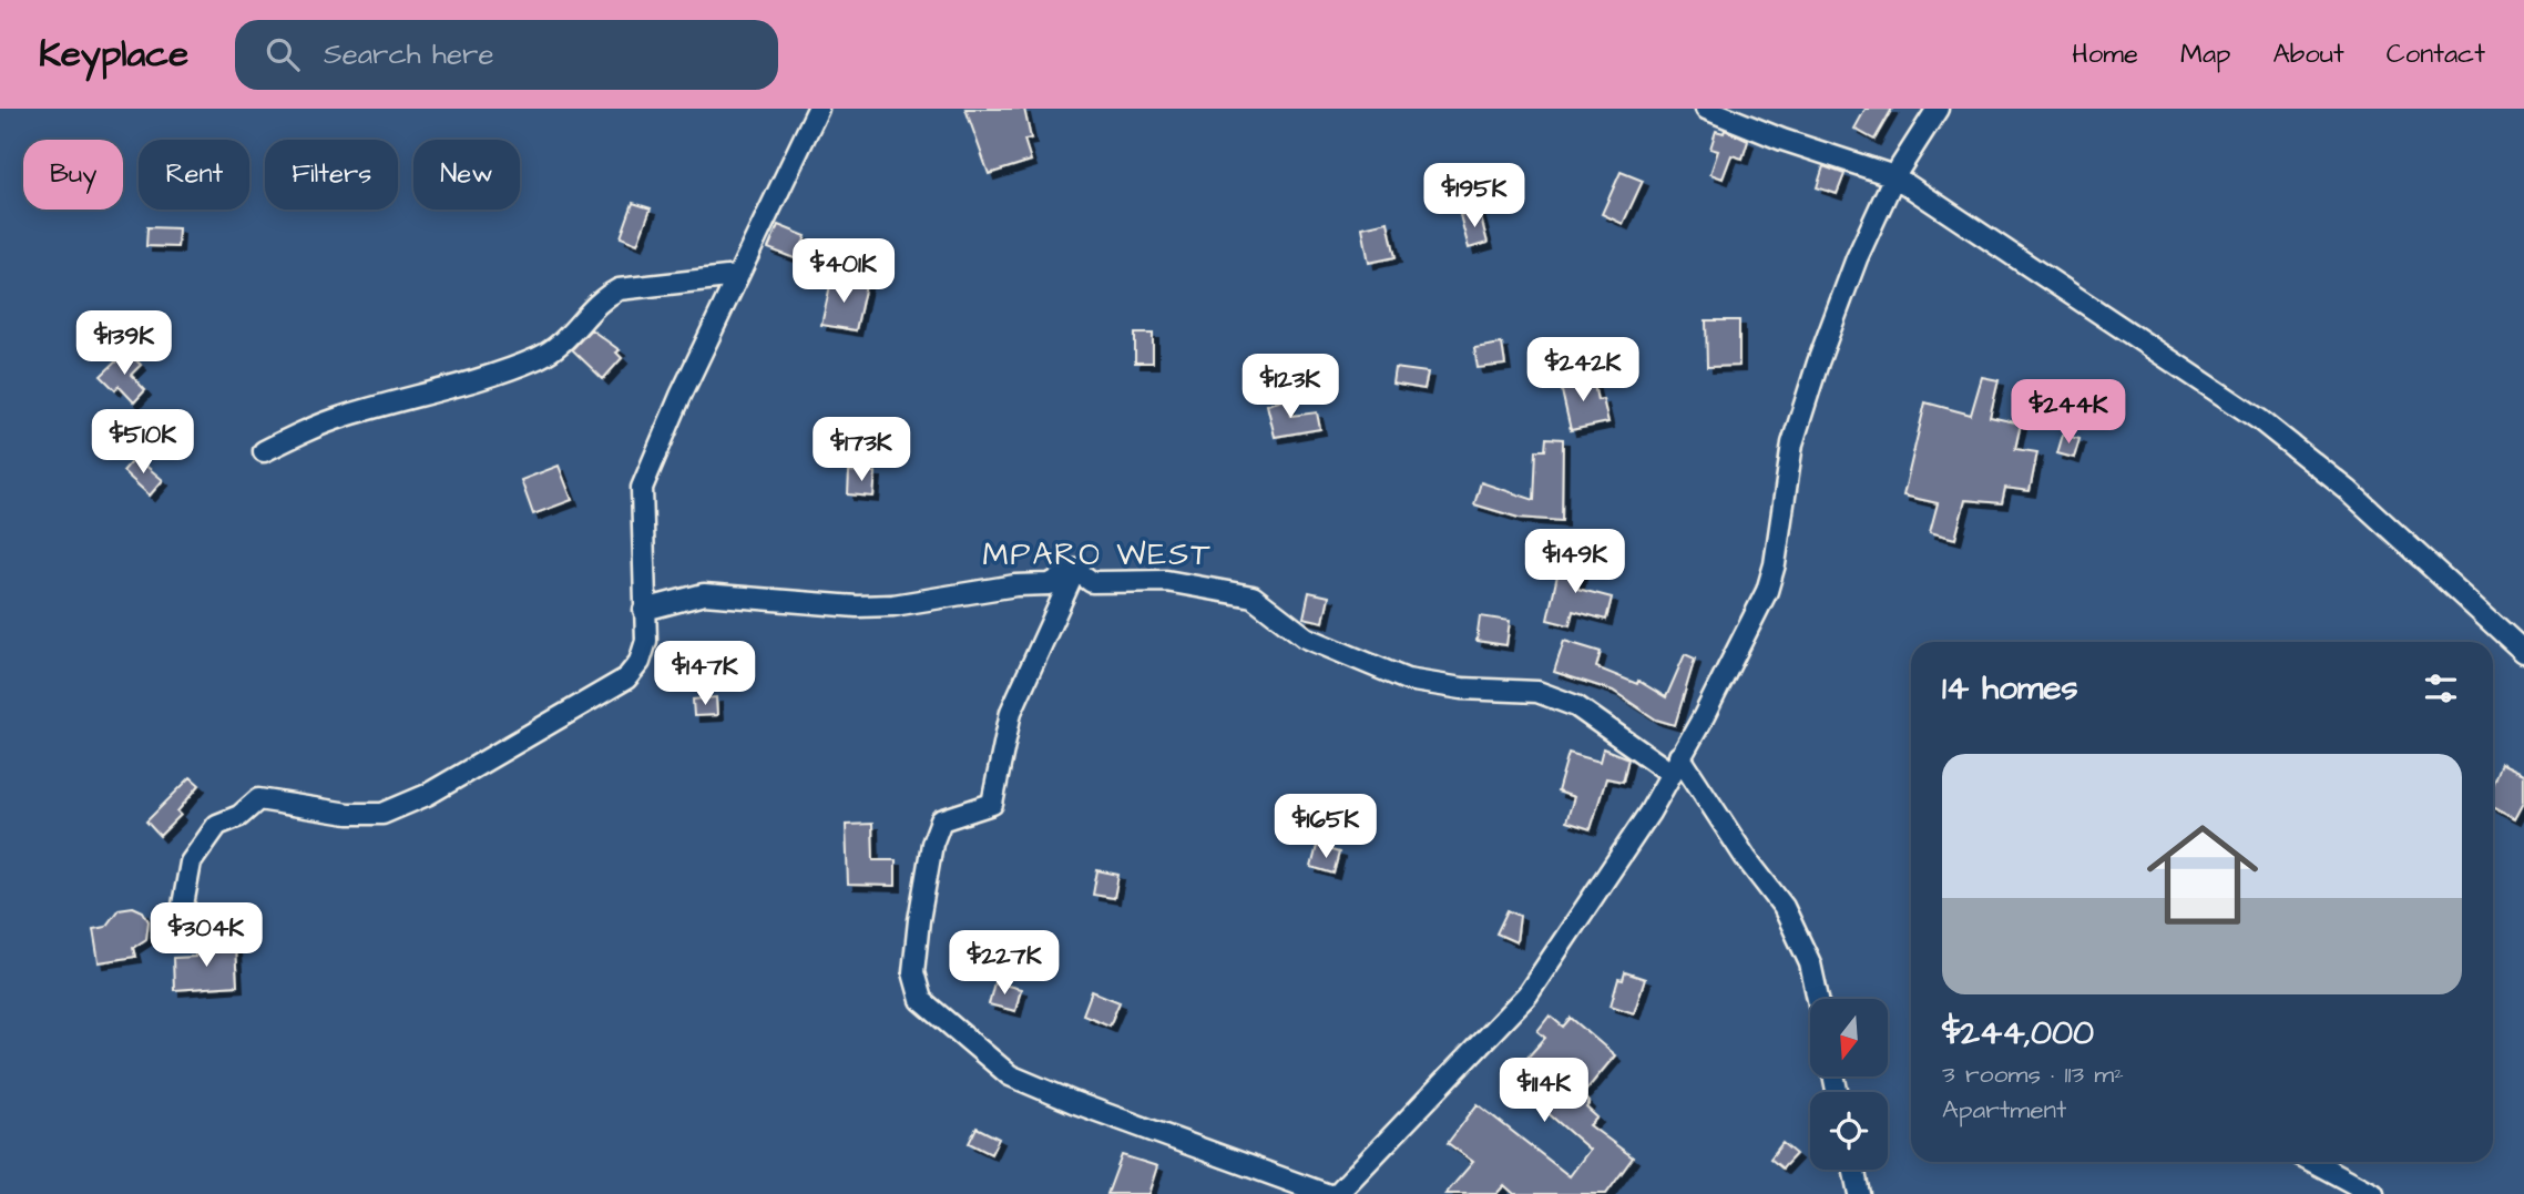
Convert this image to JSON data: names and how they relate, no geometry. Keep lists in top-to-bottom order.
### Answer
{
  "districts": ["MPARO WEST"],
  "north": "bottom",
  "page": {
    "header": "Keyplace",
    "search": "Search here",
    "nav": [
      "Home",
      "Map",
      "About",
      "Contact"
    ],
    "chip": [
      "Buy",
      "Rent",
      "Filters",
      "New"
    ],
    "price": [
      "$195K",
      "$401K",
      "$139K",
      "$242K",
      "$123K",
      "$244K",
      "$510K",
      "$173K",
      "$149K",
      "$147K",
      "$165K",
      "$304K",
      "$227K",
      "$114K"
    ],
    "heading": "14 homes",
    "list": [
      {
        "name": "$244,000",
        "note": "3 rooms · 113 m² · Apartment"
      }
    ]
  }
}
